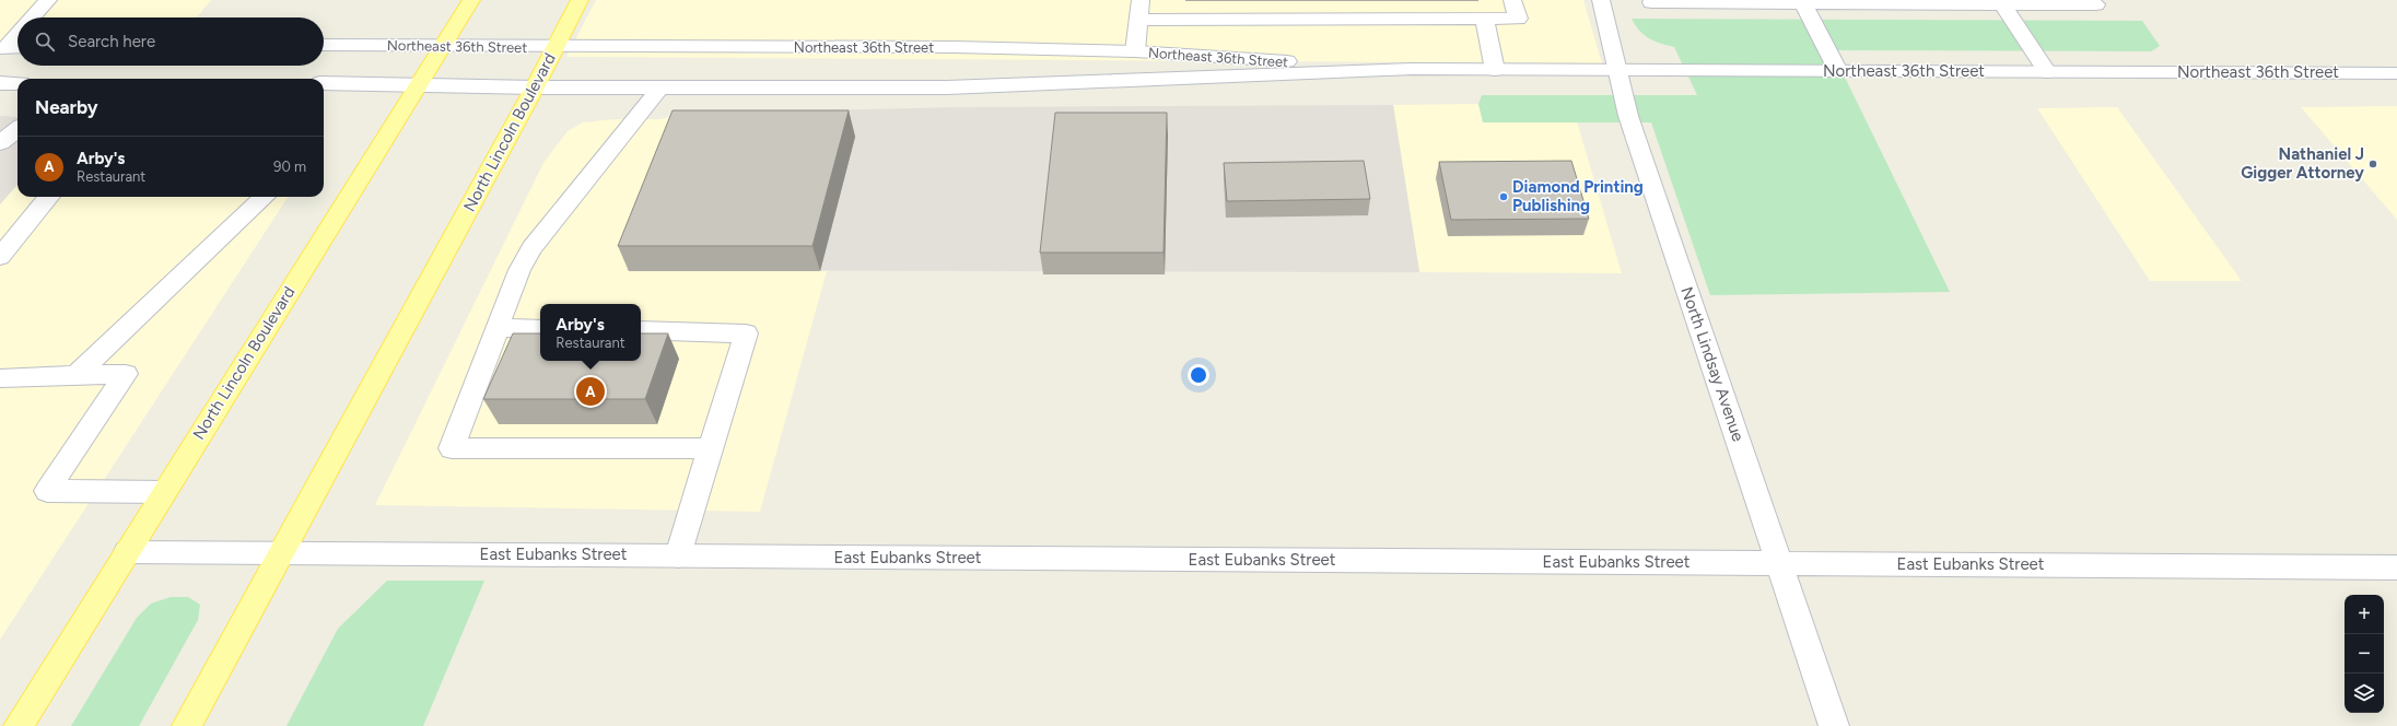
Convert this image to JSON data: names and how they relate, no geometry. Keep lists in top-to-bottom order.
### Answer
{
  "streets": {
    "main road": [
      "Northeast 36th Street",
      "North Lincoln Boulevard",
      "North Lindsay Avenue",
      "East Eubanks Street"
    ]
  },
  "crossings": [
    ["Northeast 36th Street", "North Lincoln Boulevard"],
    ["Northeast 36th Street", "North Lindsay Avenue"],
    ["North Lincoln Boulevard", "East Eubanks Street"],
    ["North Lindsay Avenue", "East Eubanks Street"]
  ],
  "places": ["Nathaniel J Gigger Attorney", "Diamond Printing Publishing"],
  "page": {
    "search": "Search here",
    "heading": "Nearby",
    "list": [
      {
        "mark": "A",
        "name": "Arby's",
        "note": "Restaurant",
        "value": "90 m"
      }
    ],
    "popup": ["Arby's", "Restaurant"],
    "pins": "A",
    "map_buttons": ["+", "−"]
  }
}
